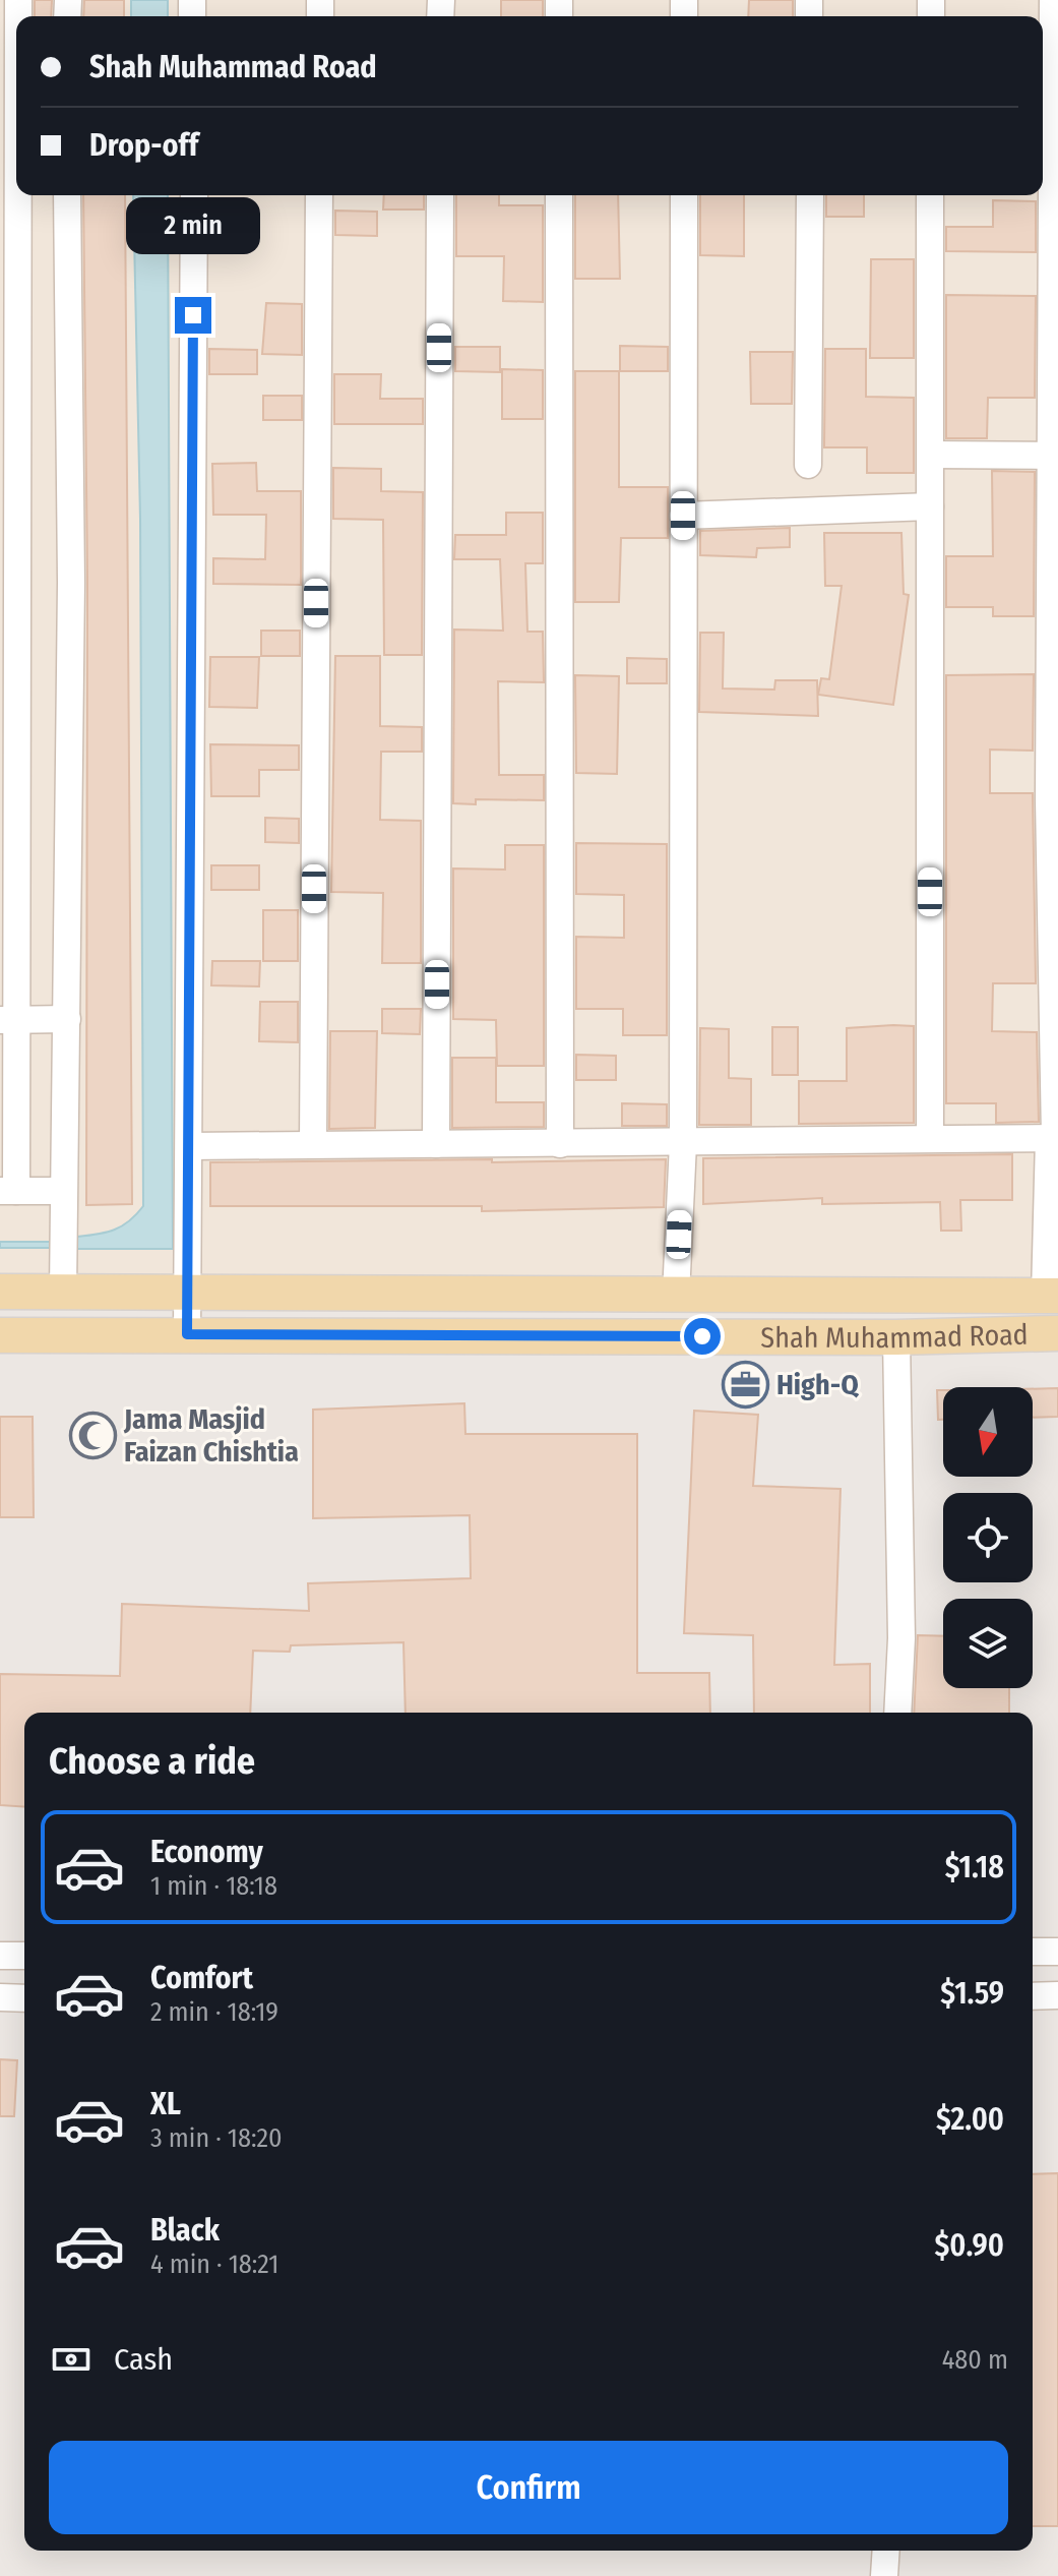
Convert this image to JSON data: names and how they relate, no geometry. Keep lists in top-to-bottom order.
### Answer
{
  "streets": {
    "main road": ["Shah Muhammad Road"]
  },
  "places": {
    "office": ["High-Q"],
    "mosque": ["Jama Masjid Faizan Chishtia"]
  },
  "north": "bottom",
  "page": {
    "banner": ["Shah Muhammad Road", "Drop-off"],
    "bubble": "2 min",
    "heading": "Choose a ride",
    "list": [
      {
        "name": "Economy",
        "note": "1 min · 18:18",
        "value": "$1.18"
      },
      {
        "name": "Comfort",
        "note": "2 min · 18:19",
        "value": "$1.59"
      },
      {
        "name": "XL",
        "note": "3 min · 18:20",
        "value": "$2.00"
      },
      {
        "name": "Black",
        "note": "4 min · 18:21",
        "value": "$0.90"
      }
    ],
    "pay": ["Cash", "480 m"],
    "buttons": "Confirm"
  }
}
